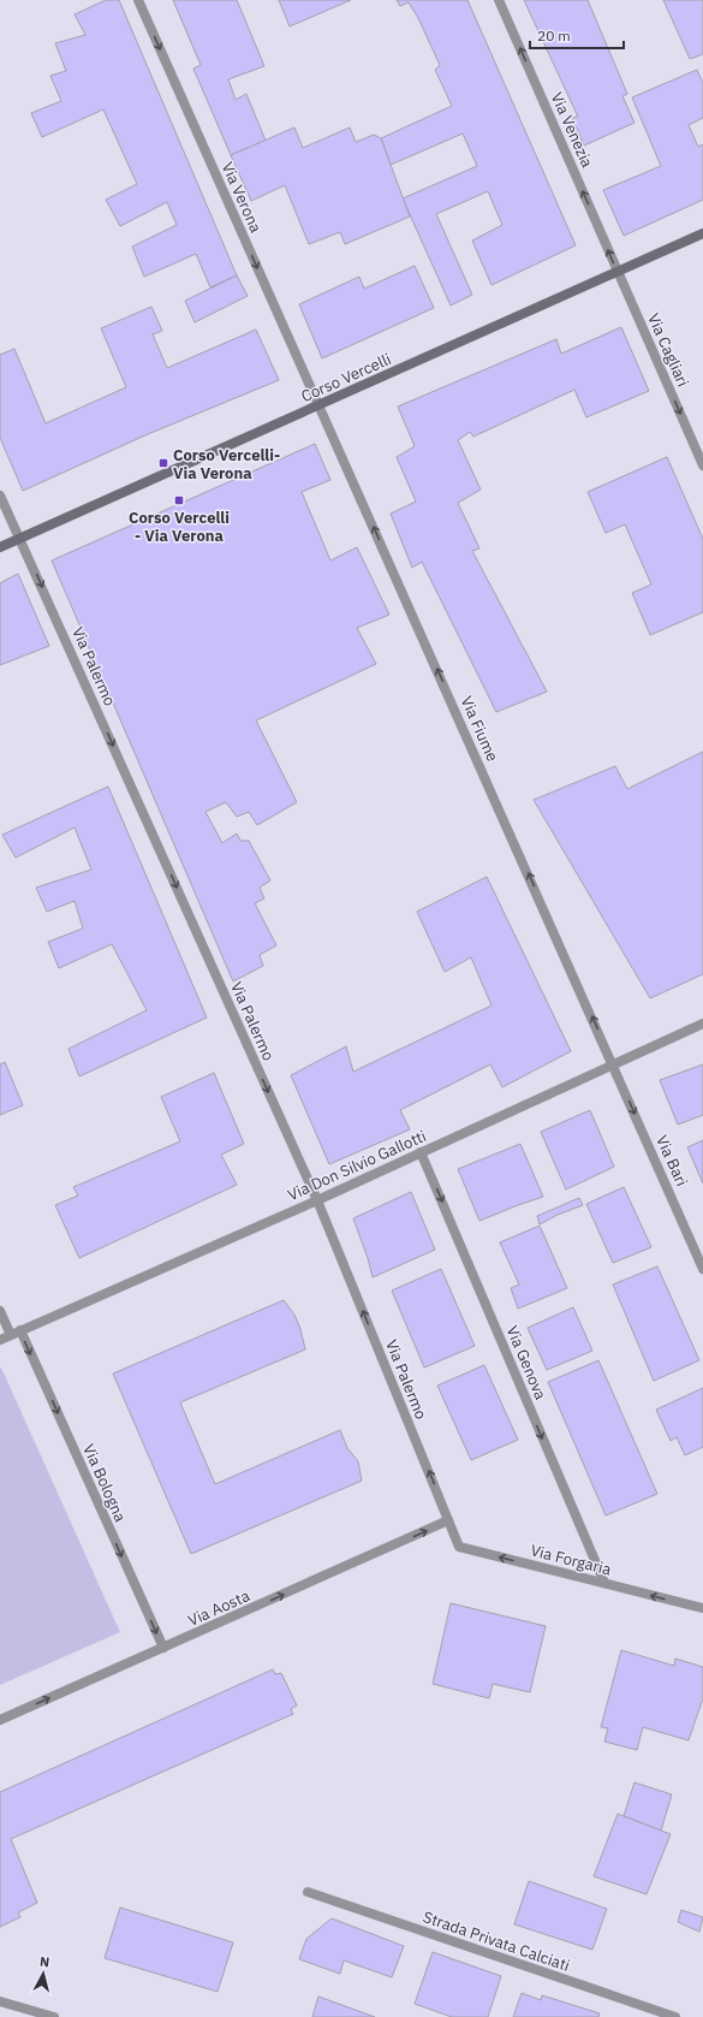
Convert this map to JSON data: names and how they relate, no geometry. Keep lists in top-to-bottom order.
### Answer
{
  "streets": {
    "main road": ["Corso Vercelli"],
    "street": [
      "Via Venezia",
      "Via Verona",
      "Via Cagliari",
      "Via Palermo",
      "Via Fiume",
      "Via Bari",
      "Via Don Silvio Gallotti",
      "Via Genova",
      "Via Bologna",
      "Via Forgaria",
      "Via Aosta",
      "Strada Privata Calciati"
    ]
  },
  "crossings": [
    ["Via Venezia", "Via Cagliari"],
    ["Via Venezia", "Corso Vercelli"],
    ["Via Verona", "Corso Vercelli"],
    ["Via Verona", "Via Fiume"],
    ["Via Cagliari", "Corso Vercelli"],
    ["Corso Vercelli", "Via Palermo"],
    ["Corso Vercelli", "Via Fiume"],
    ["Via Palermo", "Via Don Silvio Gallotti"],
    ["Via Palermo", "Via Forgaria"],
    ["Via Palermo", "Via Aosta"],
    ["Via Fiume", "Via Bari"],
    ["Via Fiume", "Via Don Silvio Gallotti"],
    ["Via Bari", "Via Don Silvio Gallotti"],
    ["Via Don Silvio Gallotti", "Via Genova"],
    ["Via Don Silvio Gallotti", "Via Bologna"],
    ["Via Genova", "Via Forgaria"],
    ["Via Bologna", "Via Aosta"],
    ["Via Forgaria", "Via Aosta"]
  ],
  "one_way": [
    "Via Venezia",
    "Via Verona",
    "Via Cagliari",
    "Via Fiume",
    "Via Bari",
    "Via Genova",
    "Via Bologna",
    "Via Forgaria",
    "Via Aosta"
  ],
  "places": {
    "transit": ["Corso Vercelli- Via Verona", "Corso Vercelli - Via Verona"]
  },
  "scale_bar": "20 m",
  "north": "top"
}
